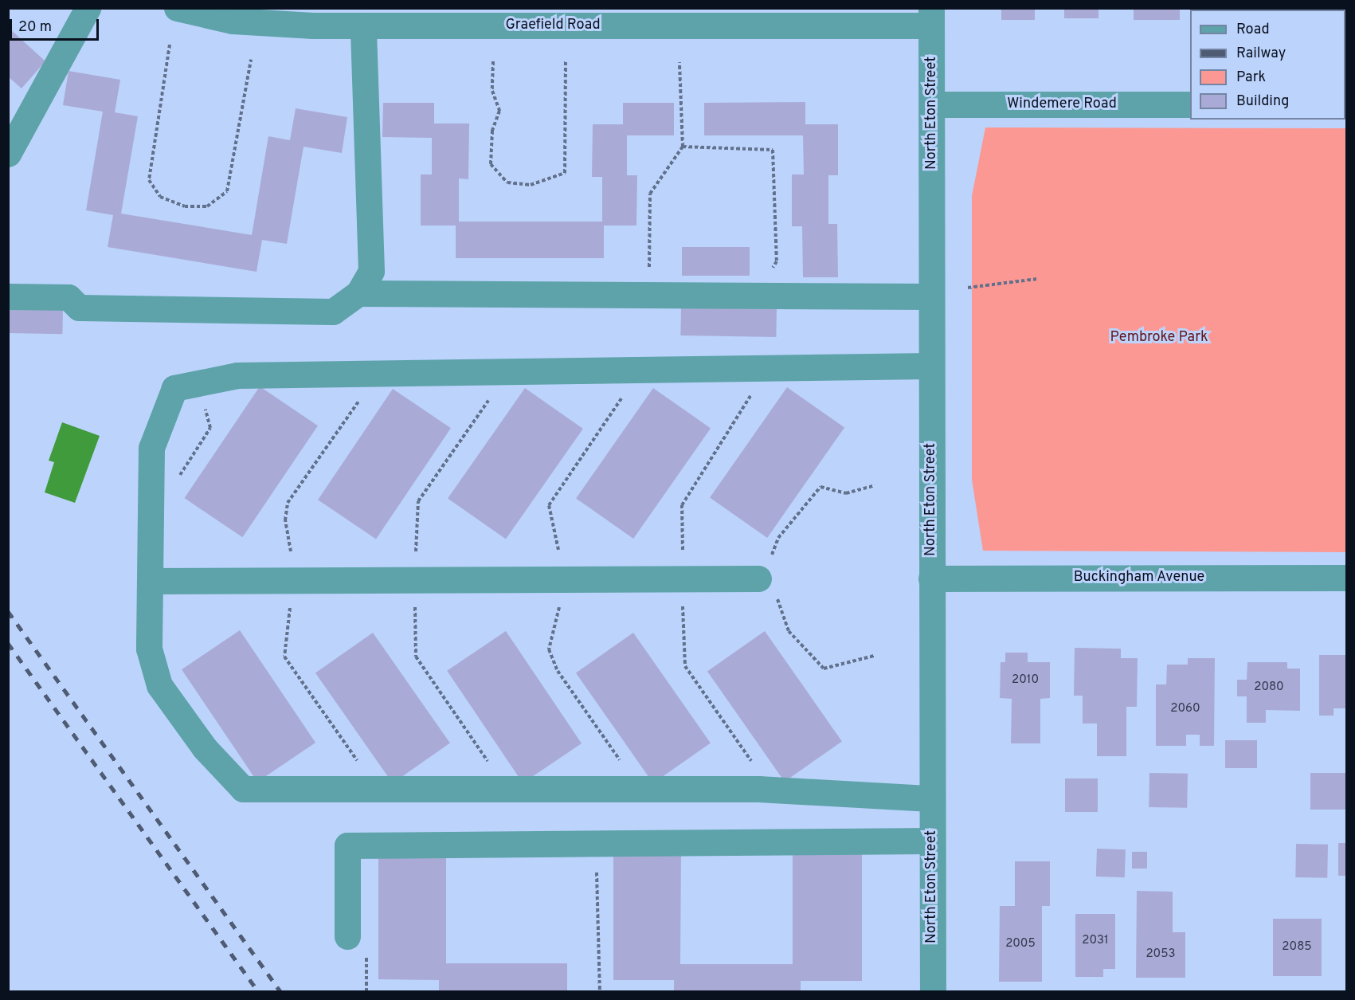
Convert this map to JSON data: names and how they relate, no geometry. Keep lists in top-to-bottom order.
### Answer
{
  "streets": {
    "street": [
      "Graefield Road",
      "Windemere Road",
      "North Eton Street",
      "Buckingham Avenue"
    ]
  },
  "crossings": [
    ["Graefield Road", "North Eton Street"],
    ["Windemere Road", "North Eton Street"],
    ["North Eton Street", "Buckingham Avenue"]
  ],
  "parks": ["Pembroke Park"],
  "house_numbers": [
    "2010",
    "2080",
    "2060",
    "2031",
    "2005",
    "2085",
    "2053"
  ],
  "legend": [
    "Road",
    "Railway",
    "Park",
    "Building"
  ],
  "scale_bar": "20 m"
}
